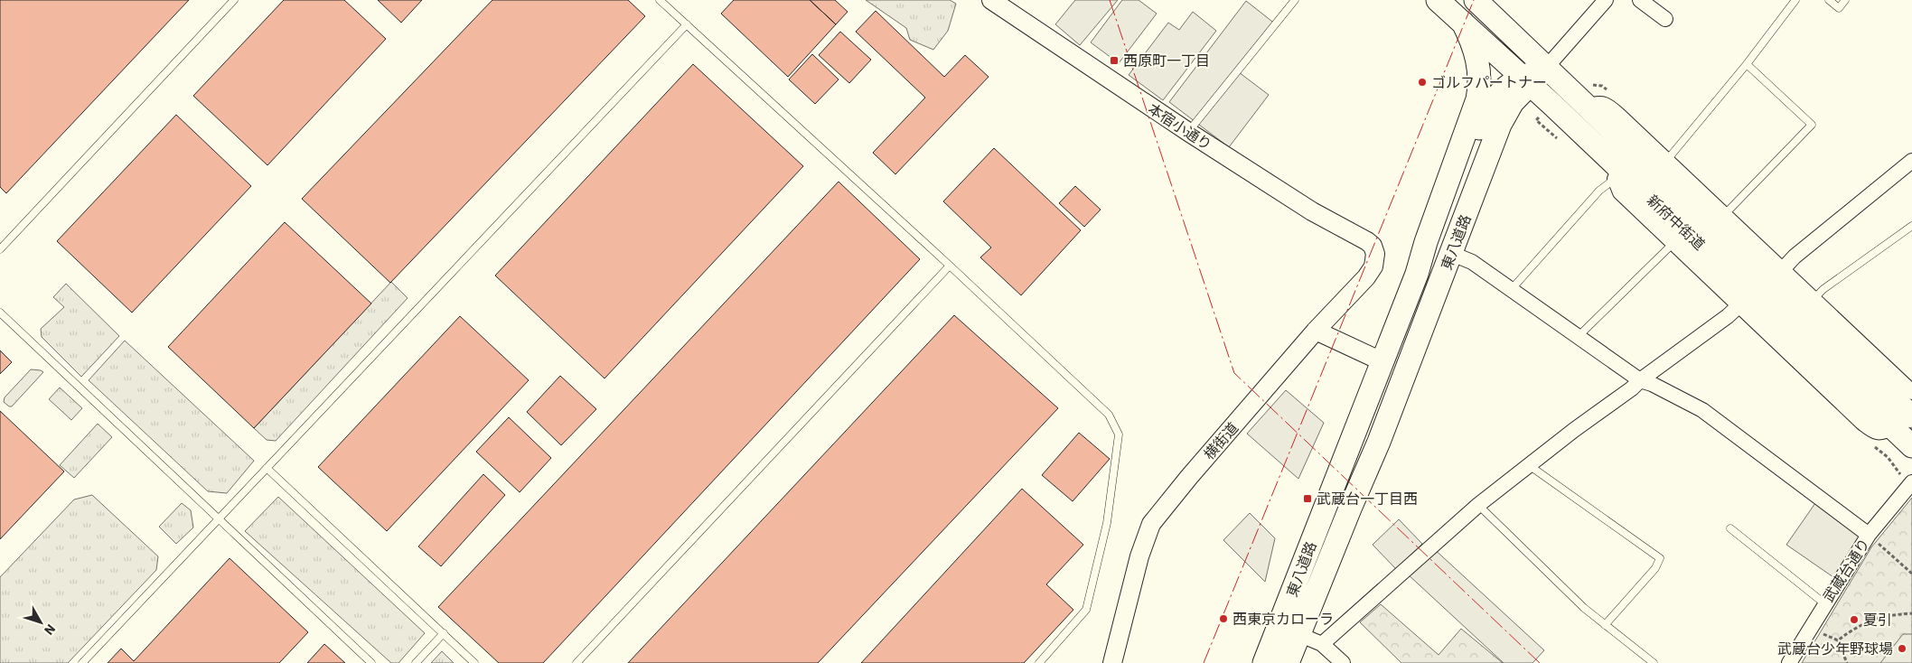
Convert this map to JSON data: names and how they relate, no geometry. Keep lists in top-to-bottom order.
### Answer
{
  "streets": {
    "main road": ["新府中街道", "東八道路"],
    "street": ["本宿小通り", "横街道", "武蔵台通り"]
  },
  "crossings": [
    ["本宿小通り", "横街道"],
    ["新府中街道", "東八道路"]
  ],
  "places": {
    "transit": ["西原町一丁目", "武蔵台一丁目西"],
    "other": [
      "ゴルフパートナー",
      "西東京カローラ",
      "夏引",
      "武蔵台少年野球場"
    ]
  },
  "north": "bottom right"
}
